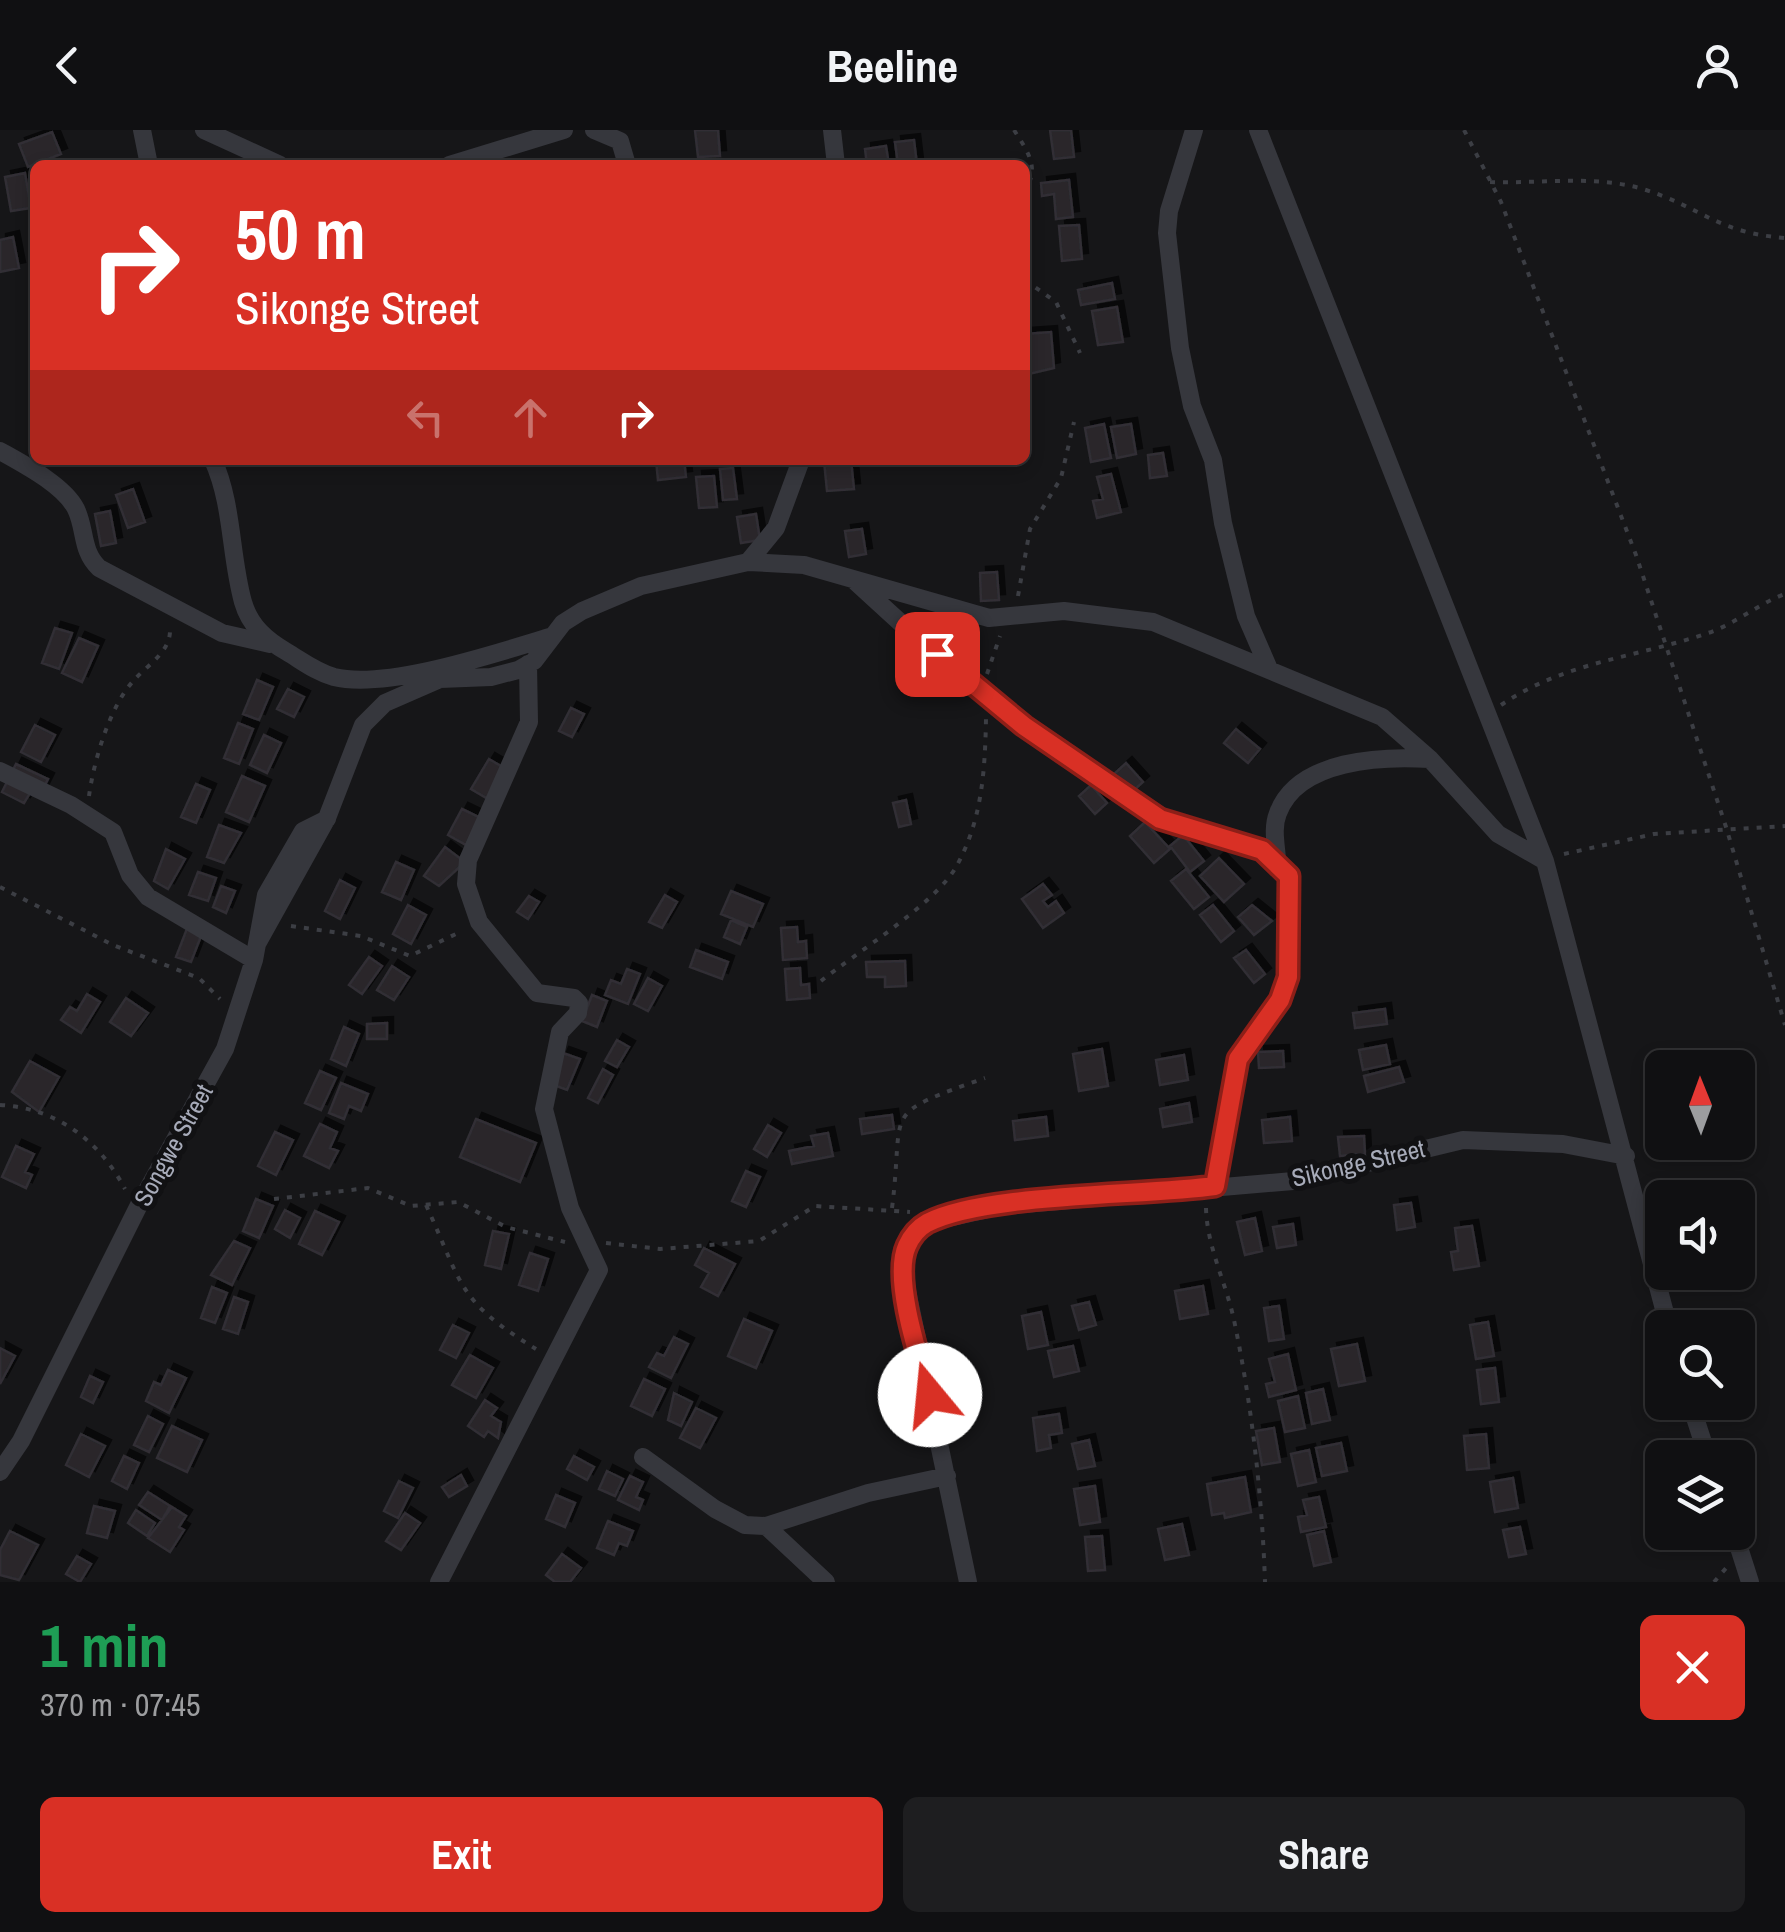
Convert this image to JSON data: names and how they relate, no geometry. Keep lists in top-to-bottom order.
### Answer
{
  "streets": {
    "street": ["Songwe Street", "Sikonge Street"]
  },
  "north": "top",
  "page": {
    "header": "Beeline",
    "turn": ["50 m", "Sikonge Street"],
    "heading": ["1 min", "370 m · 07:45"],
    "buttons": ["Exit", "Share"]
  }
}
